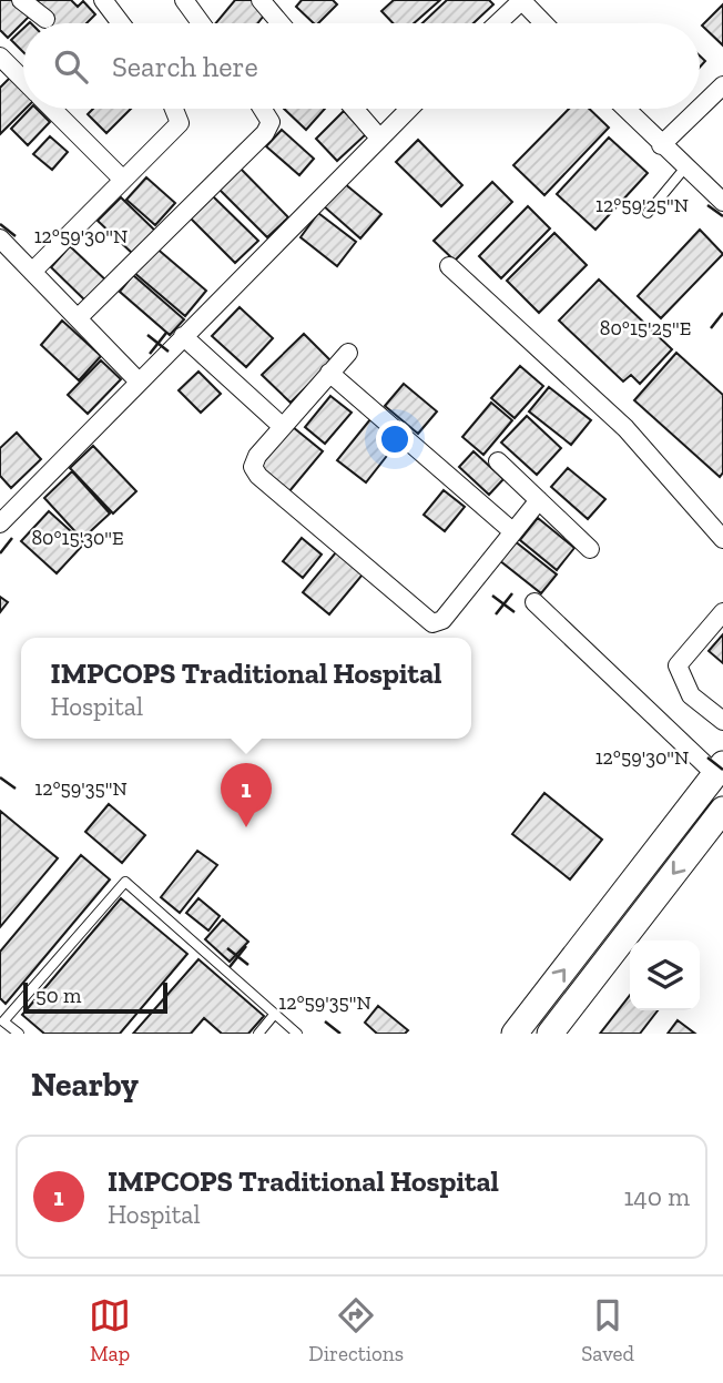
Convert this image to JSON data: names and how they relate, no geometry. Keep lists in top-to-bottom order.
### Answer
{
  "scale_bar": "50 m",
  "page": {
    "search": "Search here",
    "popup": ["IMPCOPS Traditional Hospital", "Hospital"],
    "pins": "1",
    "scale": "50 m",
    "heading": "Nearby",
    "list": [
      {
        "mark": "1",
        "name": "IMPCOPS Traditional Hospital",
        "note": "Hospital",
        "value": "140 m"
      }
    ],
    "nav": ["Map", "Directions", "Saved"]
  },
  "coordinates": [
    "12°59'25\"N",
    "12°59'30\"N",
    "80°15'25\"E",
    "80°15'30\"E",
    "12°59'35\"N"
  ]
}
